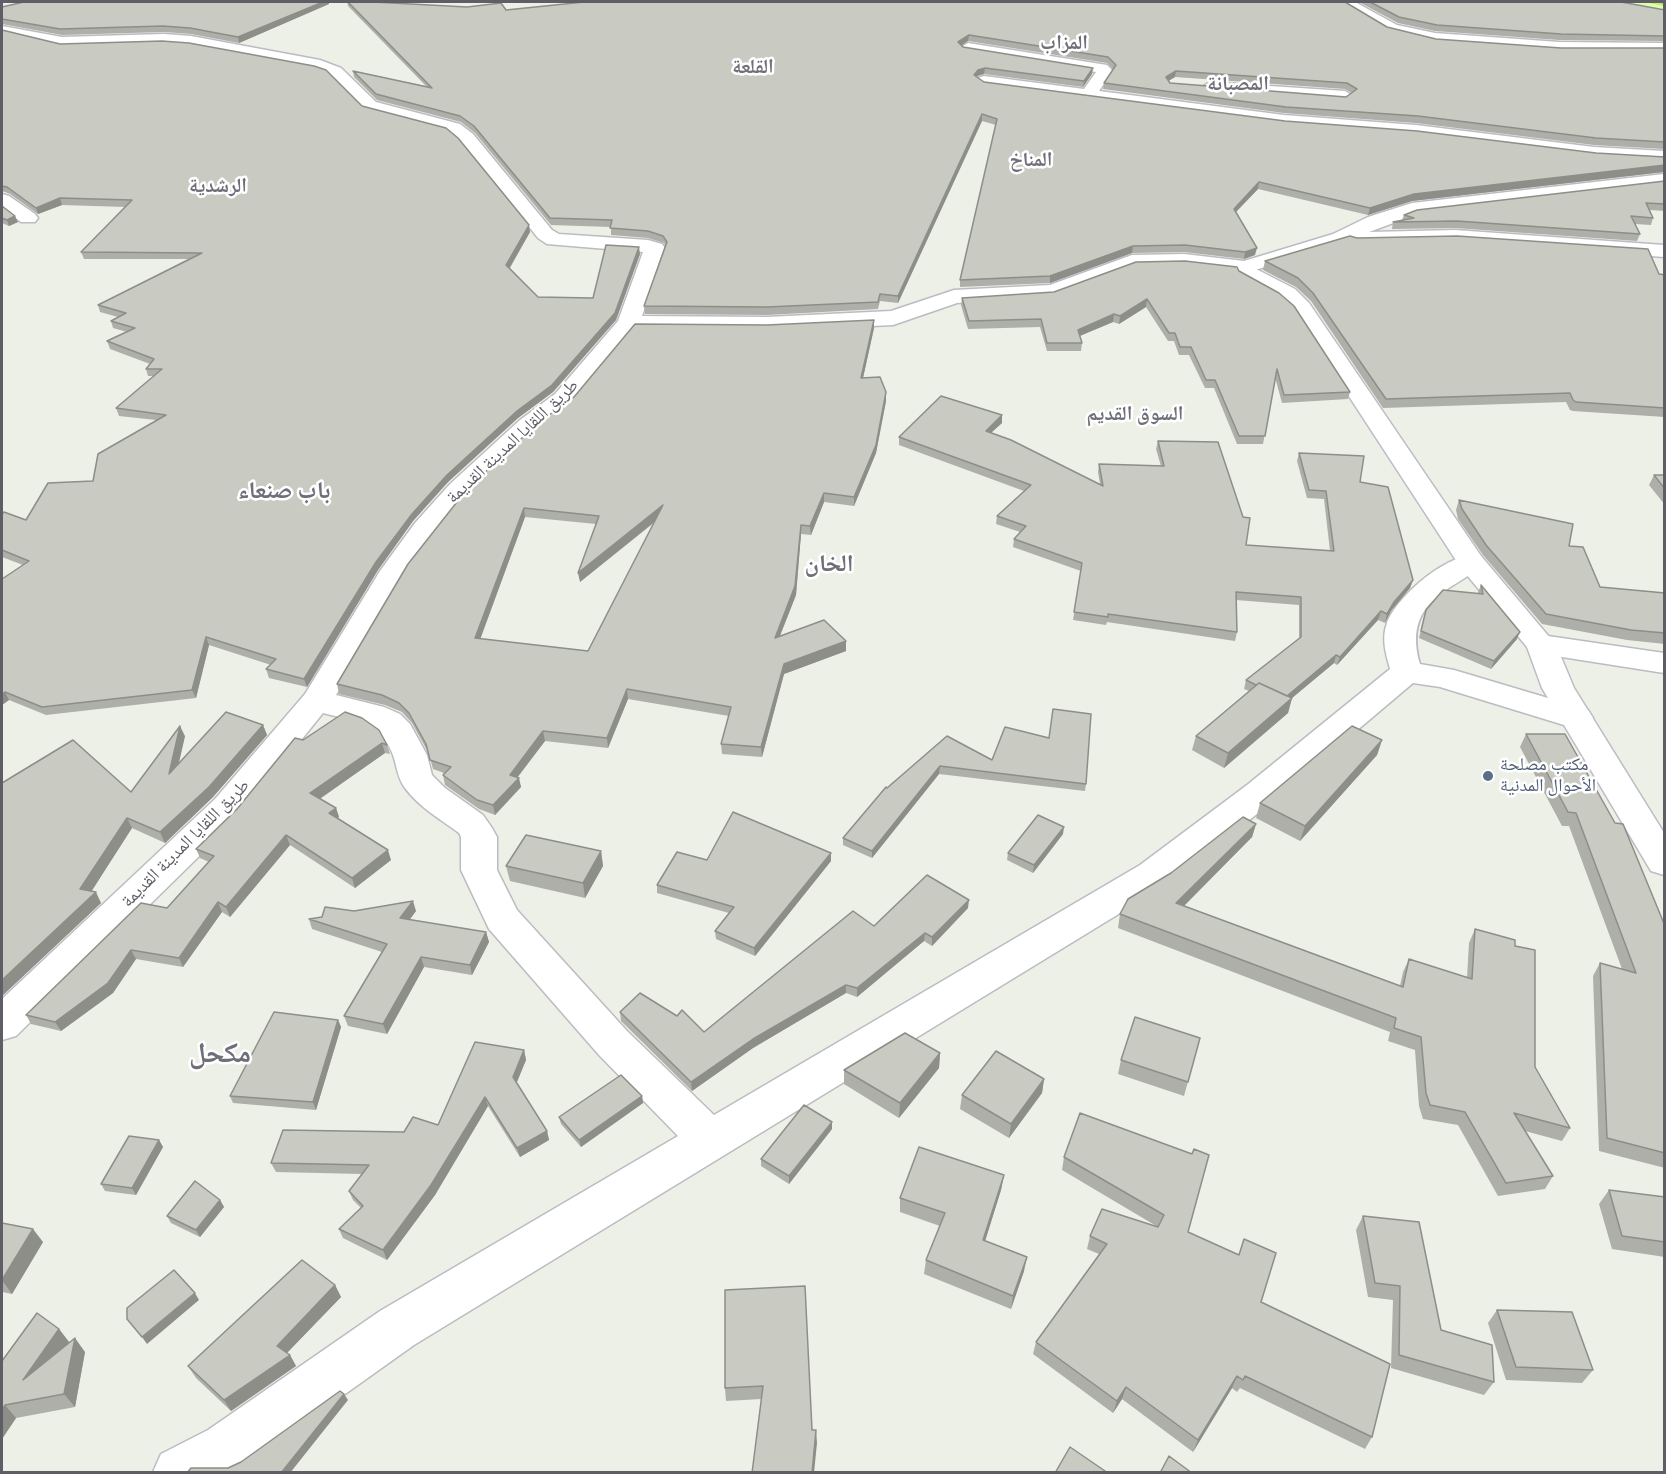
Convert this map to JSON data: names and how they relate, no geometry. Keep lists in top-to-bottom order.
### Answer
{
  "streets": {
    "street": ["طريق اللقايا المدينة القديمة"]
  },
  "districts": [
    "المزاب",
    "القلعة",
    "المصبانة",
    "المناخ",
    "الرشدية",
    "السوق القديم",
    "باب صنعاء",
    "الخان",
    "مكحل"
  ],
  "places": ["مكتب مصلحة الأحوال المدنية"]
}
